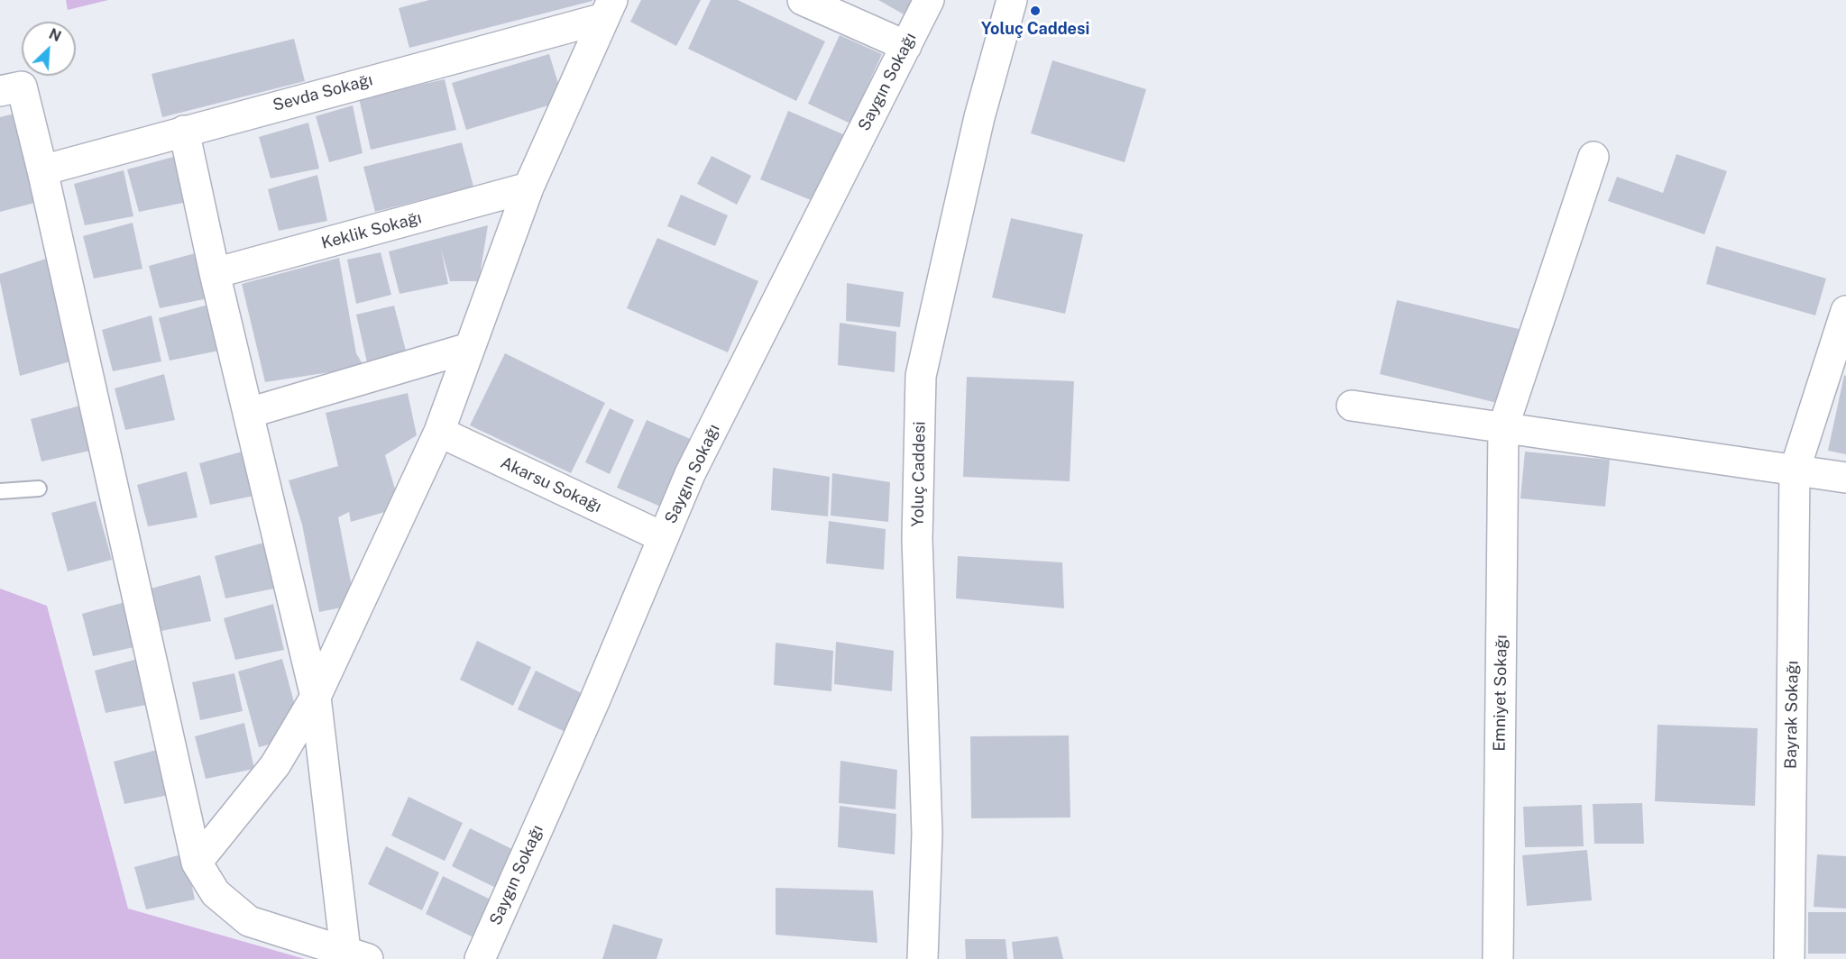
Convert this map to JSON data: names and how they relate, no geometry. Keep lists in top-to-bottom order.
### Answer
{
  "streets": {
    "street": [
      "Saygın Sokağı",
      "Sevda Sokağı",
      "Keklik Sokağı",
      "Yoluç Caddesi",
      "Akarsu Sokağı",
      "Emniyet Sokağı",
      "Bayrak Sokağı"
    ]
  },
  "crossings": [
    ["Saygın Sokağı", "Akarsu Sokağı"]
  ],
  "places": ["Yoluç Caddesi"],
  "north": "top right"
}
